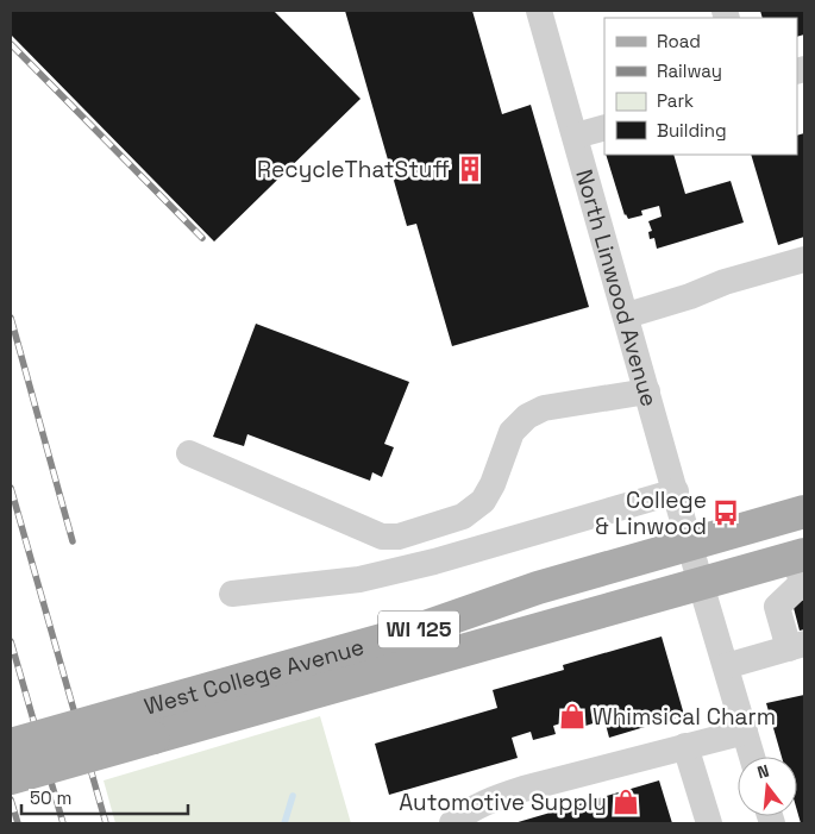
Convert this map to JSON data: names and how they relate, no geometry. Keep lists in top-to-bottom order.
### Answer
{
  "streets": {
    "main road": ["WI 125", "West College Avenue"],
    "street": ["North Linwood Avenue"]
  },
  "crossings": [
    ["North Linwood Avenue", "West College Avenue"]
  ],
  "places": {
    "building": ["RecycleThatStuff"],
    "bus stop": ["College & Linwood"],
    "shop": ["Whimsical Charm", "Automotive Supply"]
  },
  "legend": [
    "Road",
    "Railway",
    "Park",
    "Building"
  ],
  "scale_bar": "50 m",
  "north": "top"
}
